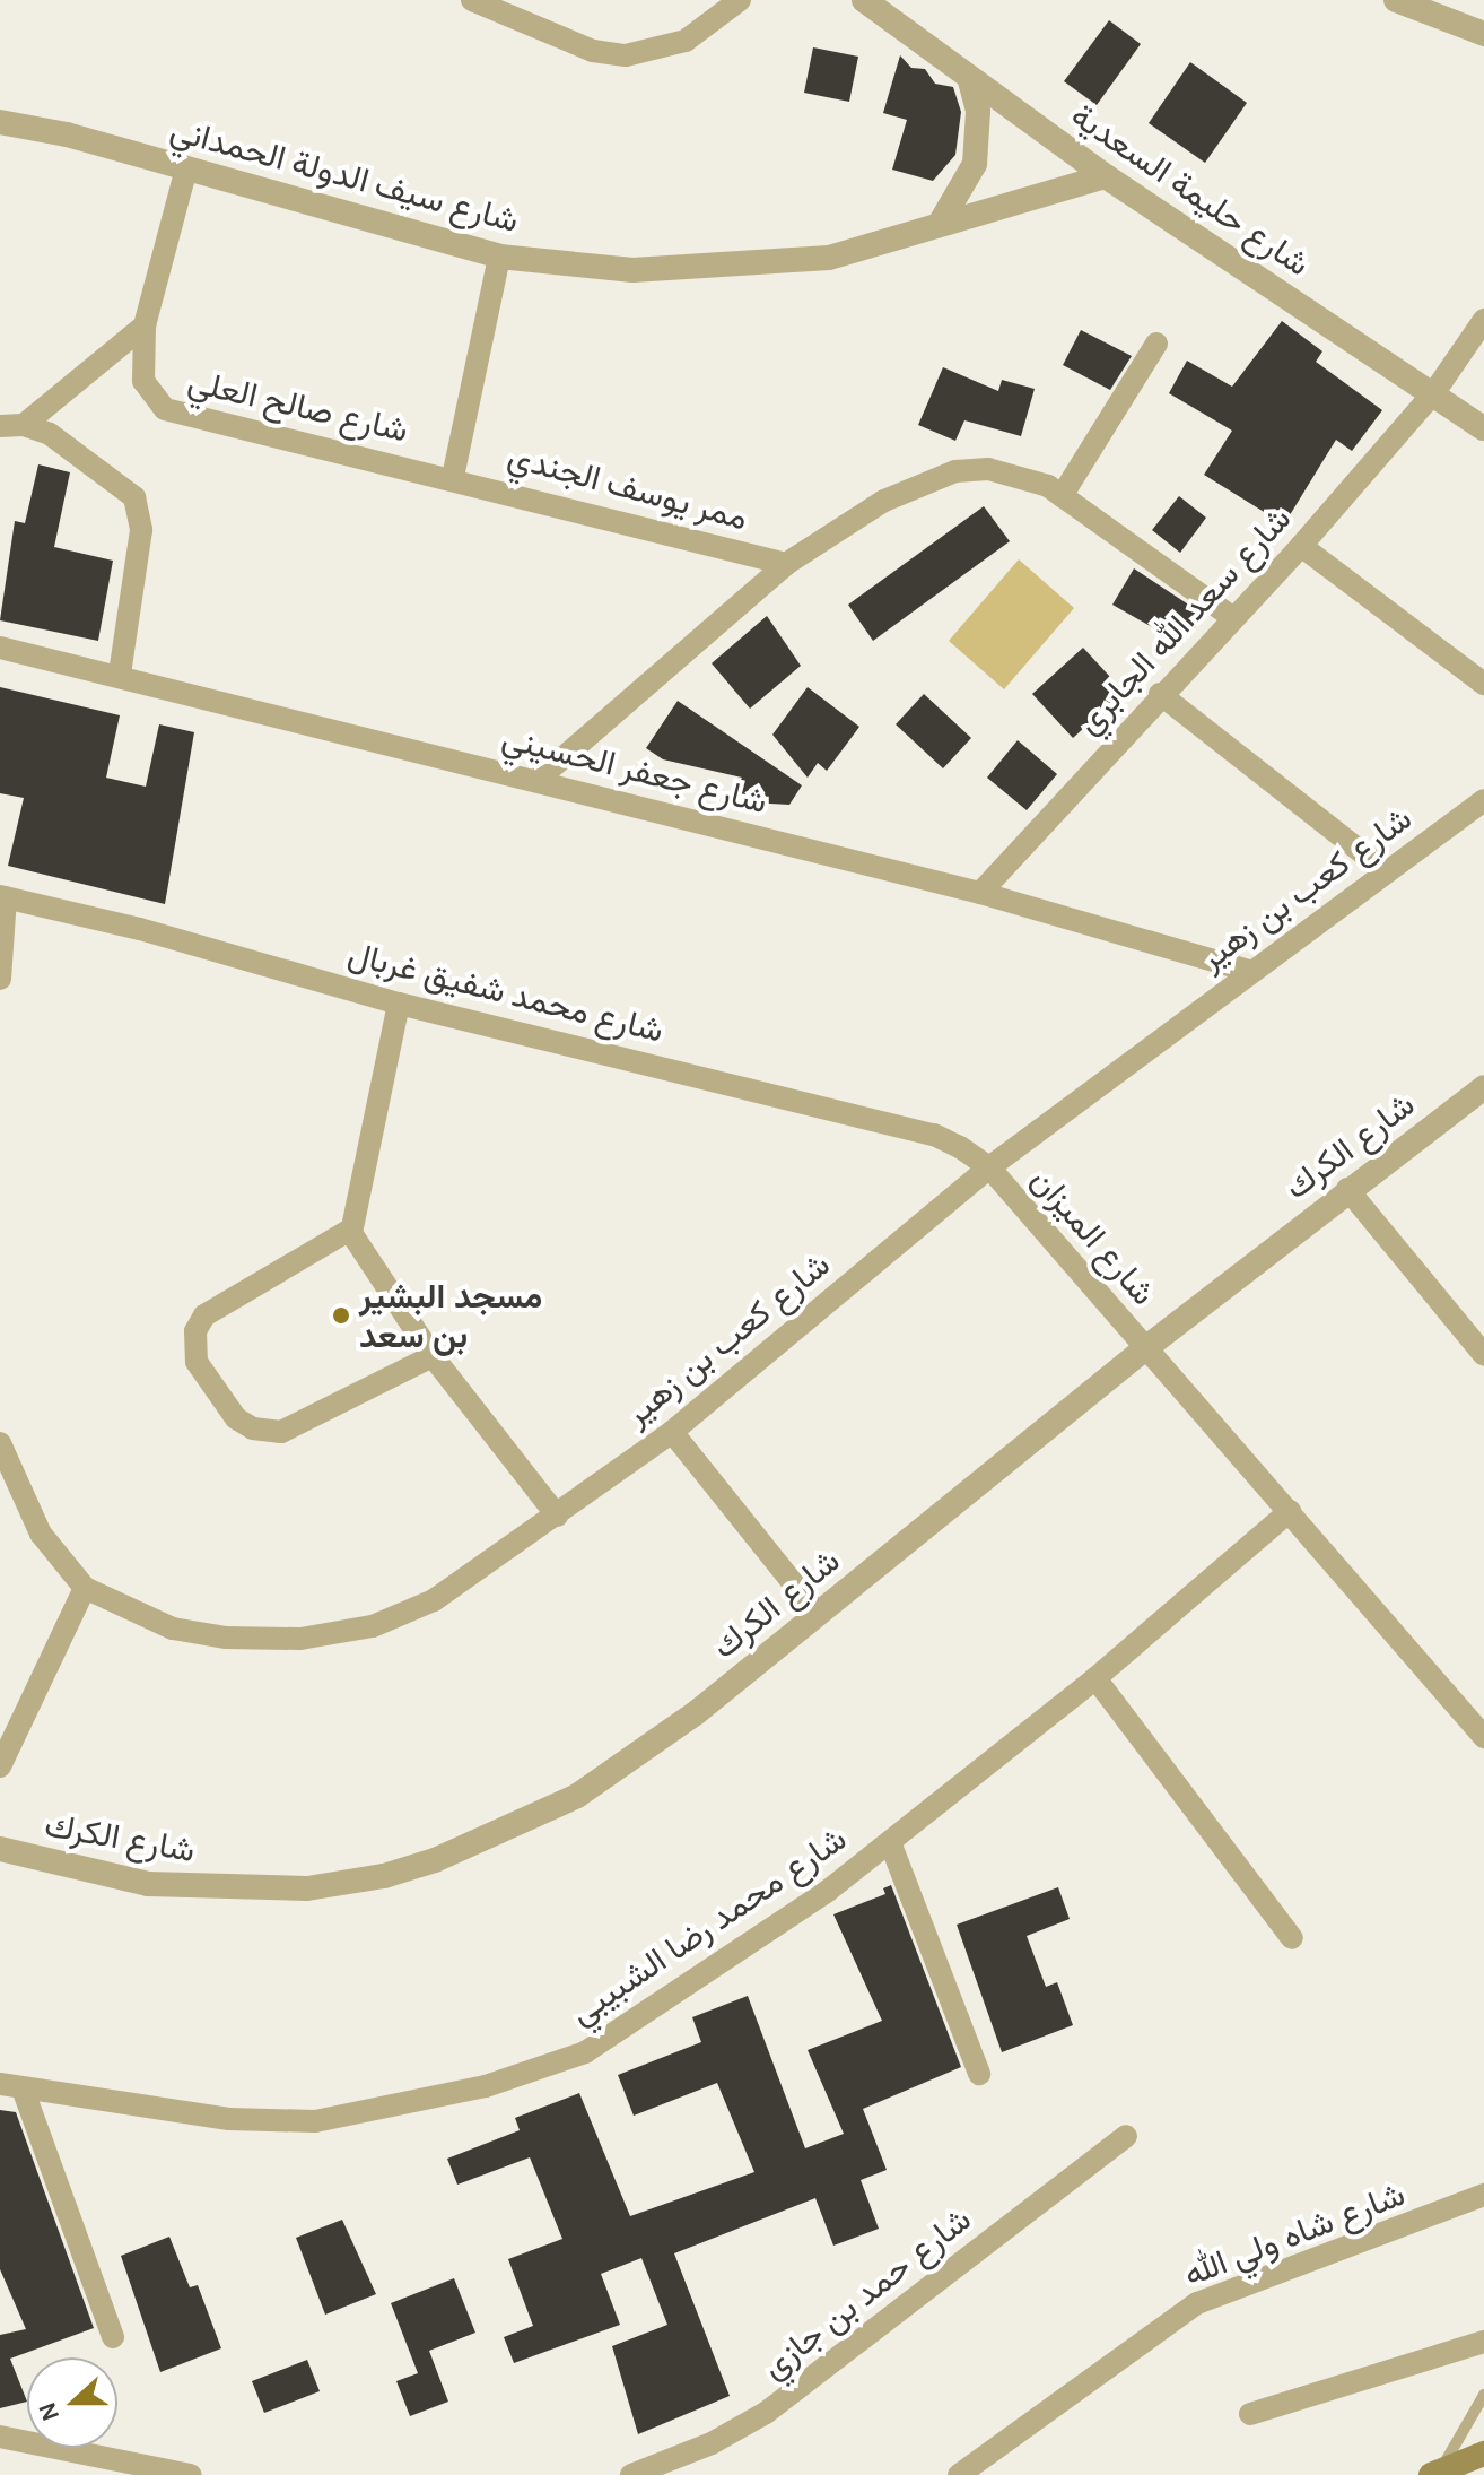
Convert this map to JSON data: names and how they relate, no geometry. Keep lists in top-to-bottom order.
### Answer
{
  "streets": {
    "street": [
      "شارع سيف الدولة الحمداني",
      "شارع حليمة السعدية",
      "شارع صالح العلي",
      "ممر يوسف الجندي",
      "شارع سعد الله الجابري",
      "شارع جعفر الحسيني",
      "شارع كعب بن زهير",
      "شارع محمد شفيق غربال",
      "شارع الكرك",
      "شارع الميزان",
      "شارع محمد رضا الشبيبي",
      "شارع شاه ولي الله",
      "شارع حمد بن جازي"
    ]
  },
  "crossings": [
    ["شارع سيف الدولة الحمداني", "شارع حليمة السعدية"],
    ["شارع سيف الدولة الحمداني", "شارع صالح العلي"],
    ["شارع حليمة السعدية", "شارع سعد الله الجابري"],
    ["شارع صالح العلي", "ممر يوسف الجندي"],
    ["شارع سعد الله الجابري", "شارع جعفر الحسيني"],
    ["شارع جعفر الحسيني", "شارع كعب بن زهير"],
    ["شارع كعب بن زهير", "شارع محمد شفيق غربال"],
    ["شارع كعب بن زهير", "شارع الميزان"],
    ["شارع محمد شفيق غربال", "شارع الميزان"],
    ["شارع الكرك", "شارع الميزان"]
  ],
  "places": ["مسجد البشير بن سعد"],
  "north": "left"
}
